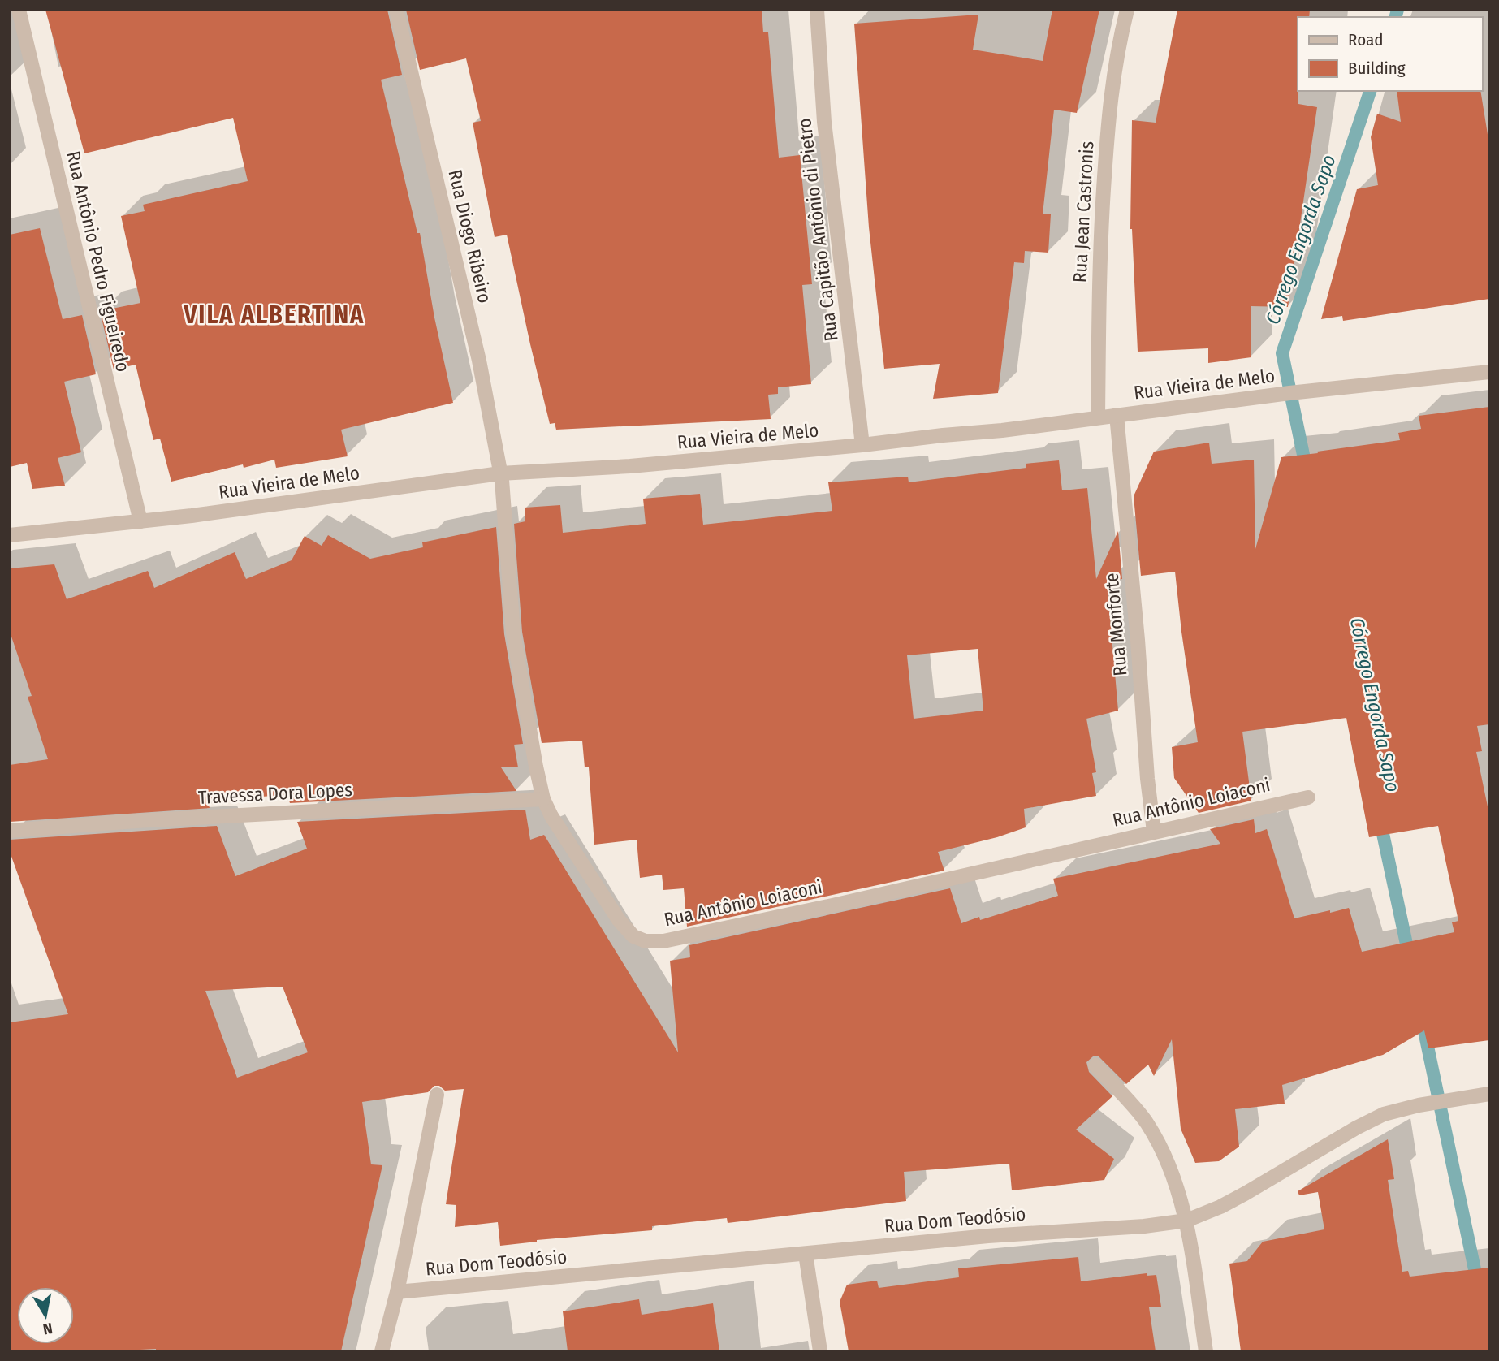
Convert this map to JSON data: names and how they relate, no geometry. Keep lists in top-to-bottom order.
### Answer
{
  "streets": {
    "street": [
      "Rua Jean Castronis",
      "Rua Capitão Antônio di Pietro",
      "Rua Diogo Ribeiro",
      "Rua Antônio Pedro Figueiredo",
      "Rua Vieira de Melo",
      "Rua Monforte",
      "Travessa Dora Lopes",
      "Rua Antônio Loiaconi",
      "Rua Dom Teodósio"
    ]
  },
  "crossings": [
    ["Rua Jean Castronis", "Rua Vieira de Melo"],
    ["Rua Capitão Antônio di Pietro", "Rua Vieira de Melo"],
    ["Rua Diogo Ribeiro", "Rua Vieira de Melo"],
    ["Rua Diogo Ribeiro", "Rua Antônio Loiaconi"],
    ["Rua Antônio Pedro Figueiredo", "Rua Vieira de Melo"],
    ["Rua Vieira de Melo", "Rua Monforte"],
    ["Rua Vieira de Melo", "Rua Antônio Loiaconi"],
    ["Rua Monforte", "Rua Antônio Loiaconi"],
    ["Travessa Dora Lopes", "Rua Antônio Loiaconi"]
  ],
  "districts": ["VILA ALBERTINA"],
  "water": ["Córrego Engorda Sapo"],
  "legend": ["Road", "Building"],
  "north": "bottom"
}
